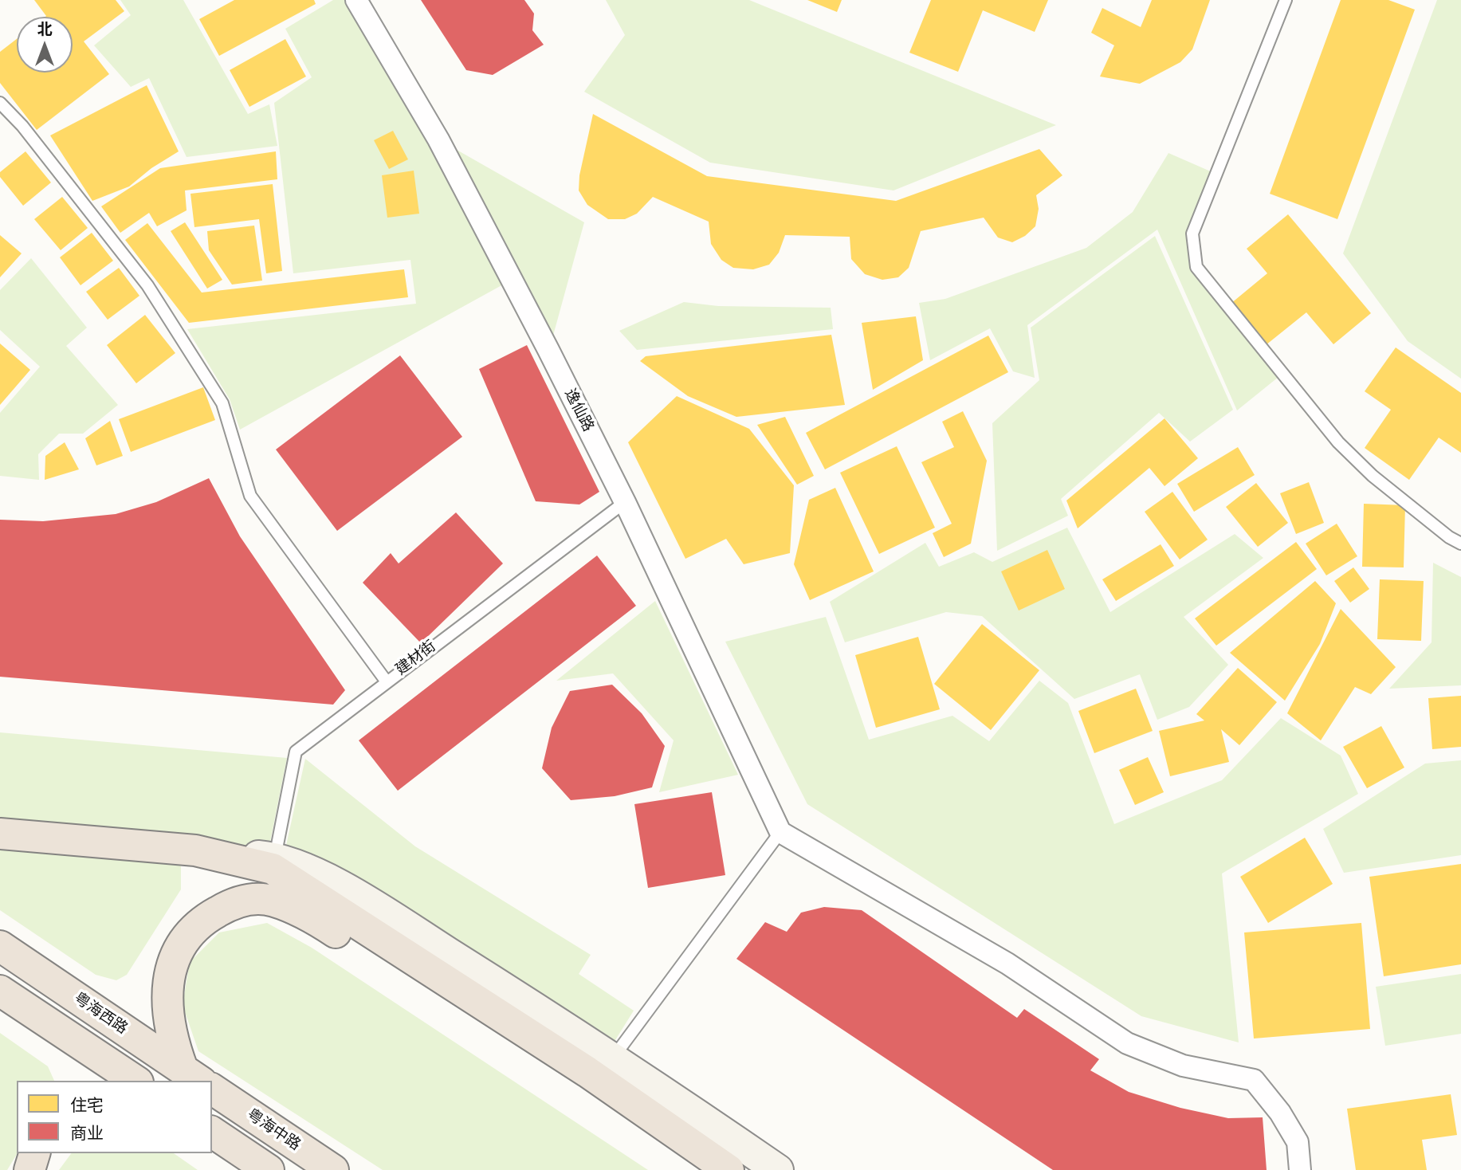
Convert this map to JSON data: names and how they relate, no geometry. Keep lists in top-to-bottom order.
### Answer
{
  "streets": {
    "highway": ["粤海西路", "粤海中路"],
    "street": ["逸仙路"],
    "lane": ["建材街"]
  },
  "crossings": [
    ["逸仙路", "建材街"]
  ],
  "legend": ["住宅", "商业"],
  "north": "top"
}
